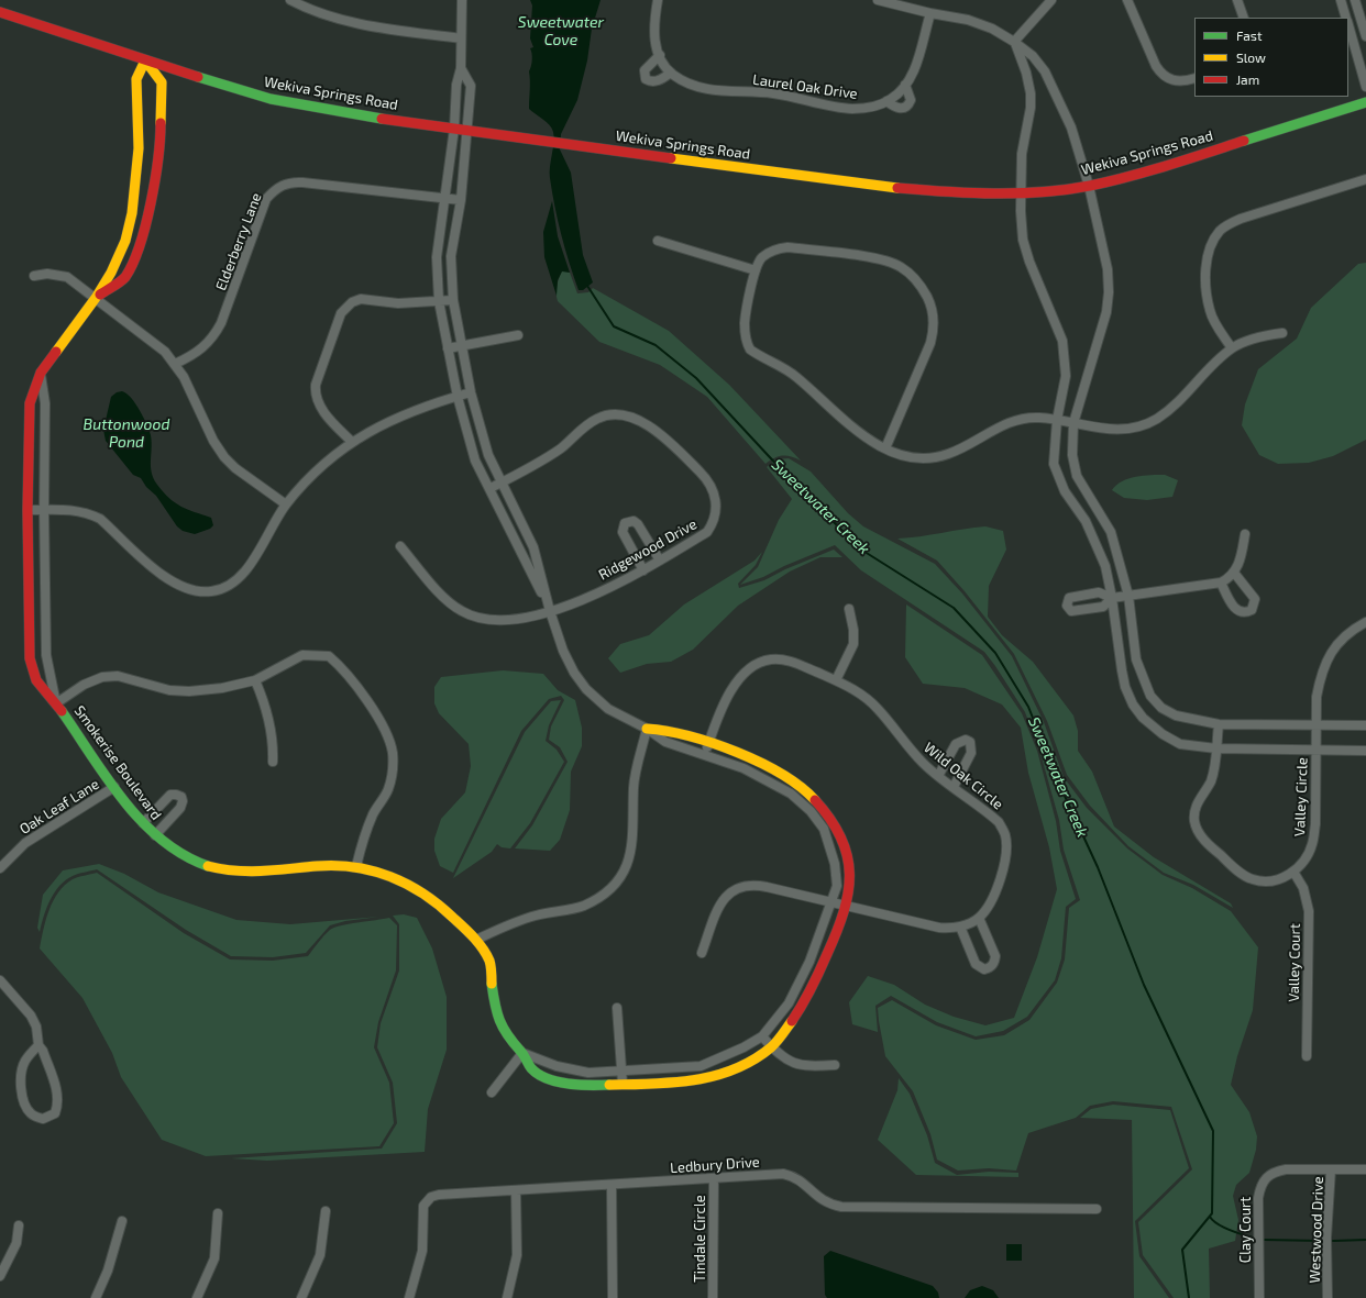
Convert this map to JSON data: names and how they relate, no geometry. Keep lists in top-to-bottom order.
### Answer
{
  "streets": {
    "street": [
      "Laurel Oak Drive",
      "Wekiva Springs Road",
      "Elderberry Lane",
      "Ridgewood Drive",
      "Smokerise Boulevard",
      "Wild Oak Circle",
      "Valley Circle",
      "Oak Leaf Lane",
      "Valley Court",
      "Ledbury Drive",
      "Clay Court",
      "Westwood Drive",
      "Tindale Circle"
    ]
  },
  "crossings": [
    ["Wekiva Springs Road", "Smokerise Boulevard"],
    ["Ridgewood Drive", "Smokerise Boulevard"],
    ["Smokerise Boulevard", "Wild Oak Circle"],
    ["Smokerise Boulevard", "Oak Leaf Lane"],
    ["Valley Circle", "Valley Court"],
    ["Ledbury Drive", "Tindale Circle"],
    ["Clay Court", "Westwood Drive"]
  ],
  "water": ["Sweetwater Cove", "Buttonwood Pond", "Sweetwater Creek"],
  "legend": ["Fast", "Slow", "Jam"]
}
